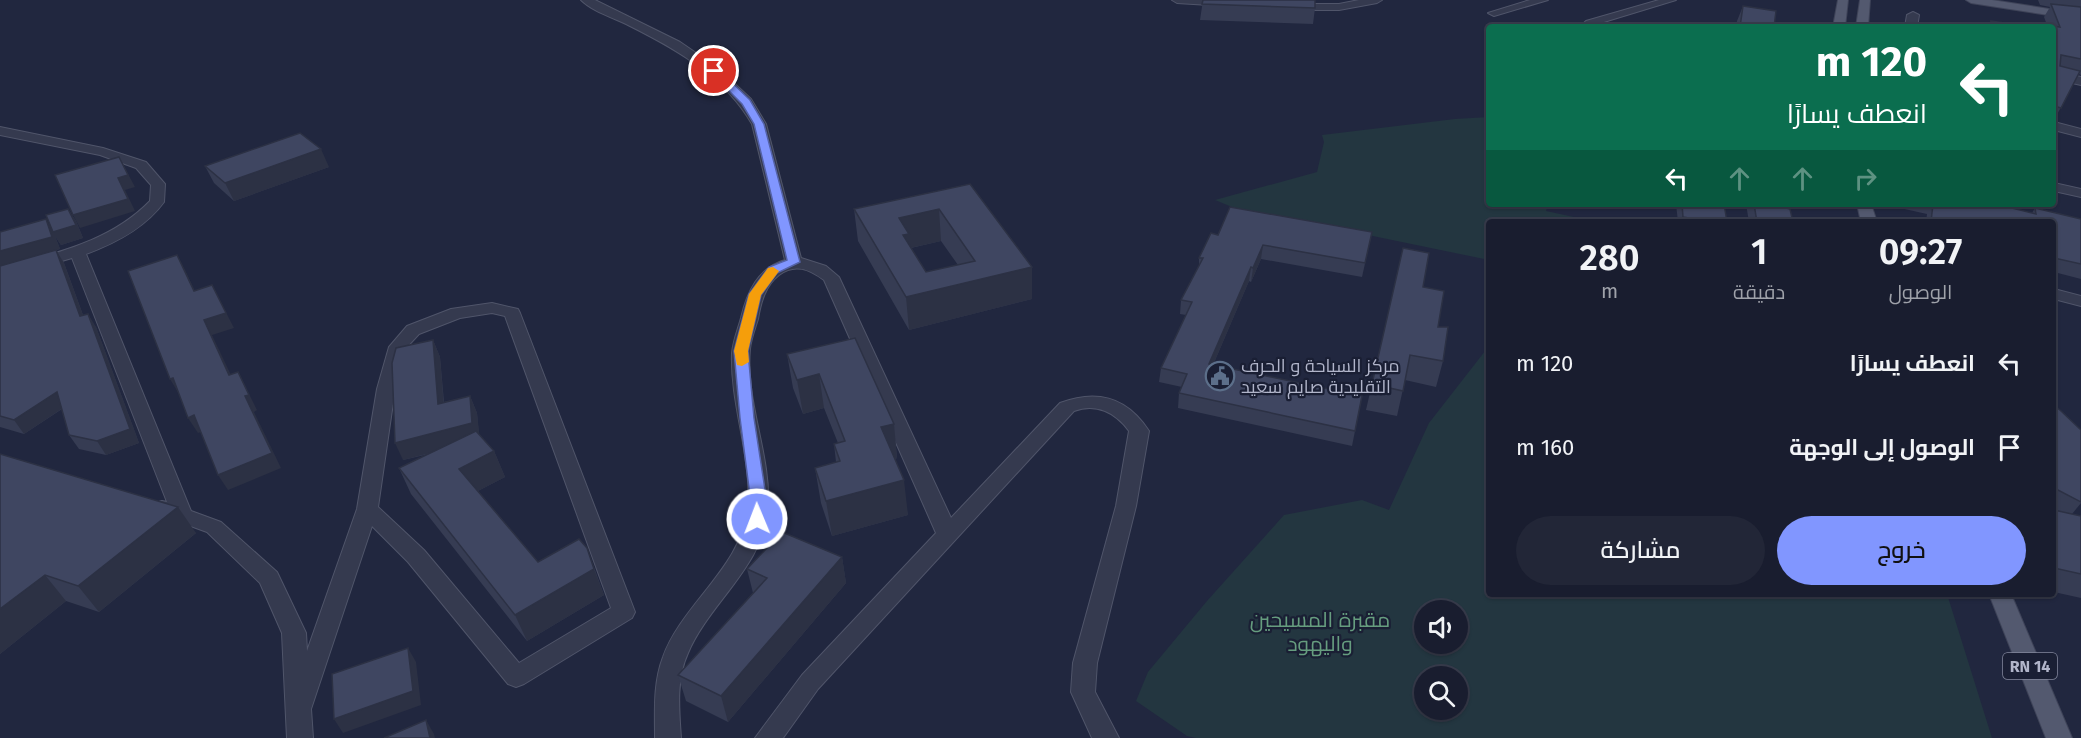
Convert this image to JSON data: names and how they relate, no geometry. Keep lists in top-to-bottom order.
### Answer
{
  "streets": {
    "main road": ["RN 14"]
  },
  "parks": ["مقبرة المسيحين واليهود"],
  "places": {
    "public building": ["مركز السياحة و الحرف التقليدية صايم سعيد"]
  },
  "page": {
    "turn": ["120 m", "انعطف يسارًا"],
    "eta": [
      "09:27",
      "الوصول",
      "1",
      "دقيقة",
      "280",
      "m"
    ],
    "list": [
      {
        "name": "انعطف يسارًا",
        "value": "120 m"
      },
      {
        "name": "الوصول إلى الوجهة",
        "value": "160 m"
      }
    ],
    "buttons": ["خروج", "مشاركة"]
  }
}
